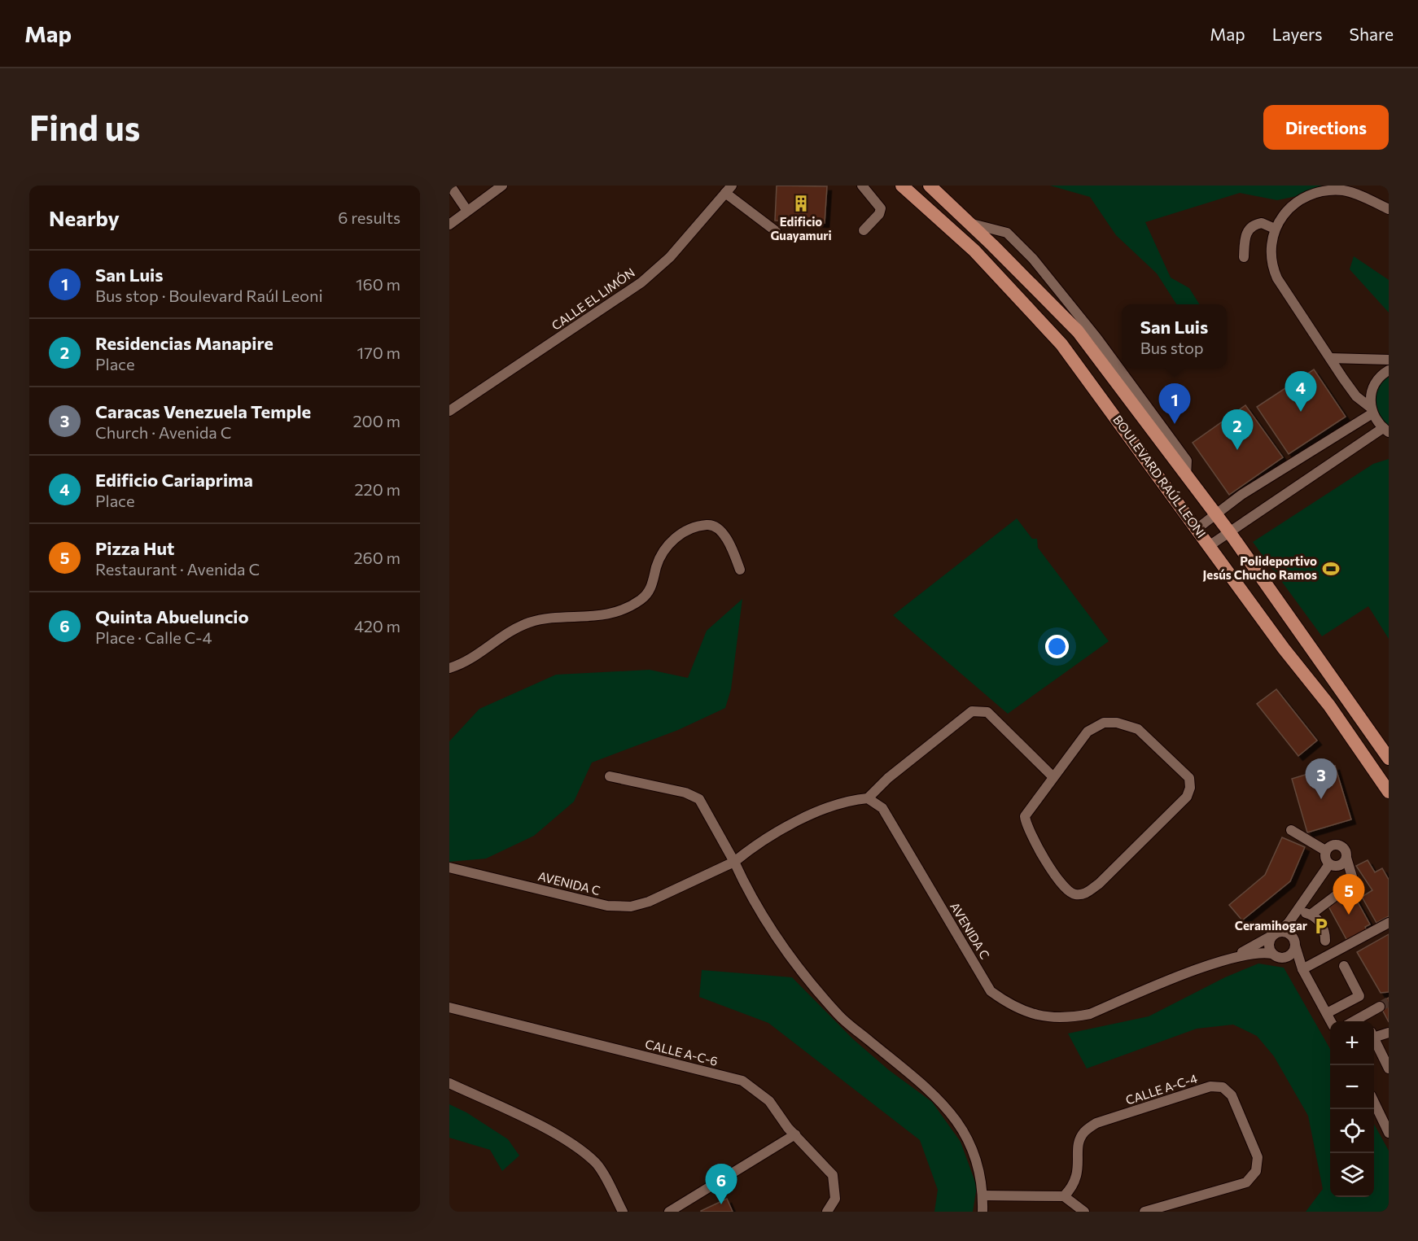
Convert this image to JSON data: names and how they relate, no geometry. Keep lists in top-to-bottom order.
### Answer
{
  "streets": {
    "main road": ["BOULEVARD RAÚL LEONI"],
    "street": [
      "CALLE EL LIMÓN",
      "AVENIDA C",
      "CALLE A-C-6",
      "CALLE A-C-4"
    ]
  },
  "places": {
    "building": ["Edificio Guayamuri"],
    "sports": ["Polideportivo Jesús Chucho Ramos"],
    "parking": ["Ceramihogar"]
  },
  "page": {
    "header": "Map",
    "nav": ["Map", "Layers", "Share"],
    "buttons": "Directions",
    "title": "Find us",
    "heading": ["Nearby", "6 results"],
    "list": [
      {
        "mark": "1",
        "name": "San Luis",
        "note": "Bus stop · Boulevard Raúl Leoni",
        "value": "160 m"
      },
      {
        "mark": "2",
        "name": "Residencias Manapire",
        "note": "Place",
        "value": "170 m"
      },
      {
        "mark": "3",
        "name": "Caracas Venezuela Temple",
        "note": "Church · Avenida C",
        "value": "200 m"
      },
      {
        "mark": "4",
        "name": "Edificio Cariaprima",
        "note": "Place",
        "value": "220 m"
      },
      {
        "mark": "5",
        "name": "Pizza Hut",
        "note": "Restaurant · Avenida C",
        "value": "260 m"
      },
      {
        "mark": "6",
        "name": "Quinta Abueluncio",
        "note": "Place · Calle C-4",
        "value": "420 m"
      }
    ],
    "popup": ["San Luis", "Bus stop"],
    "pins": [
      "4",
      "1",
      "2",
      "3",
      "5",
      "6"
    ],
    "map_buttons": ["+", "−"]
  }
}
